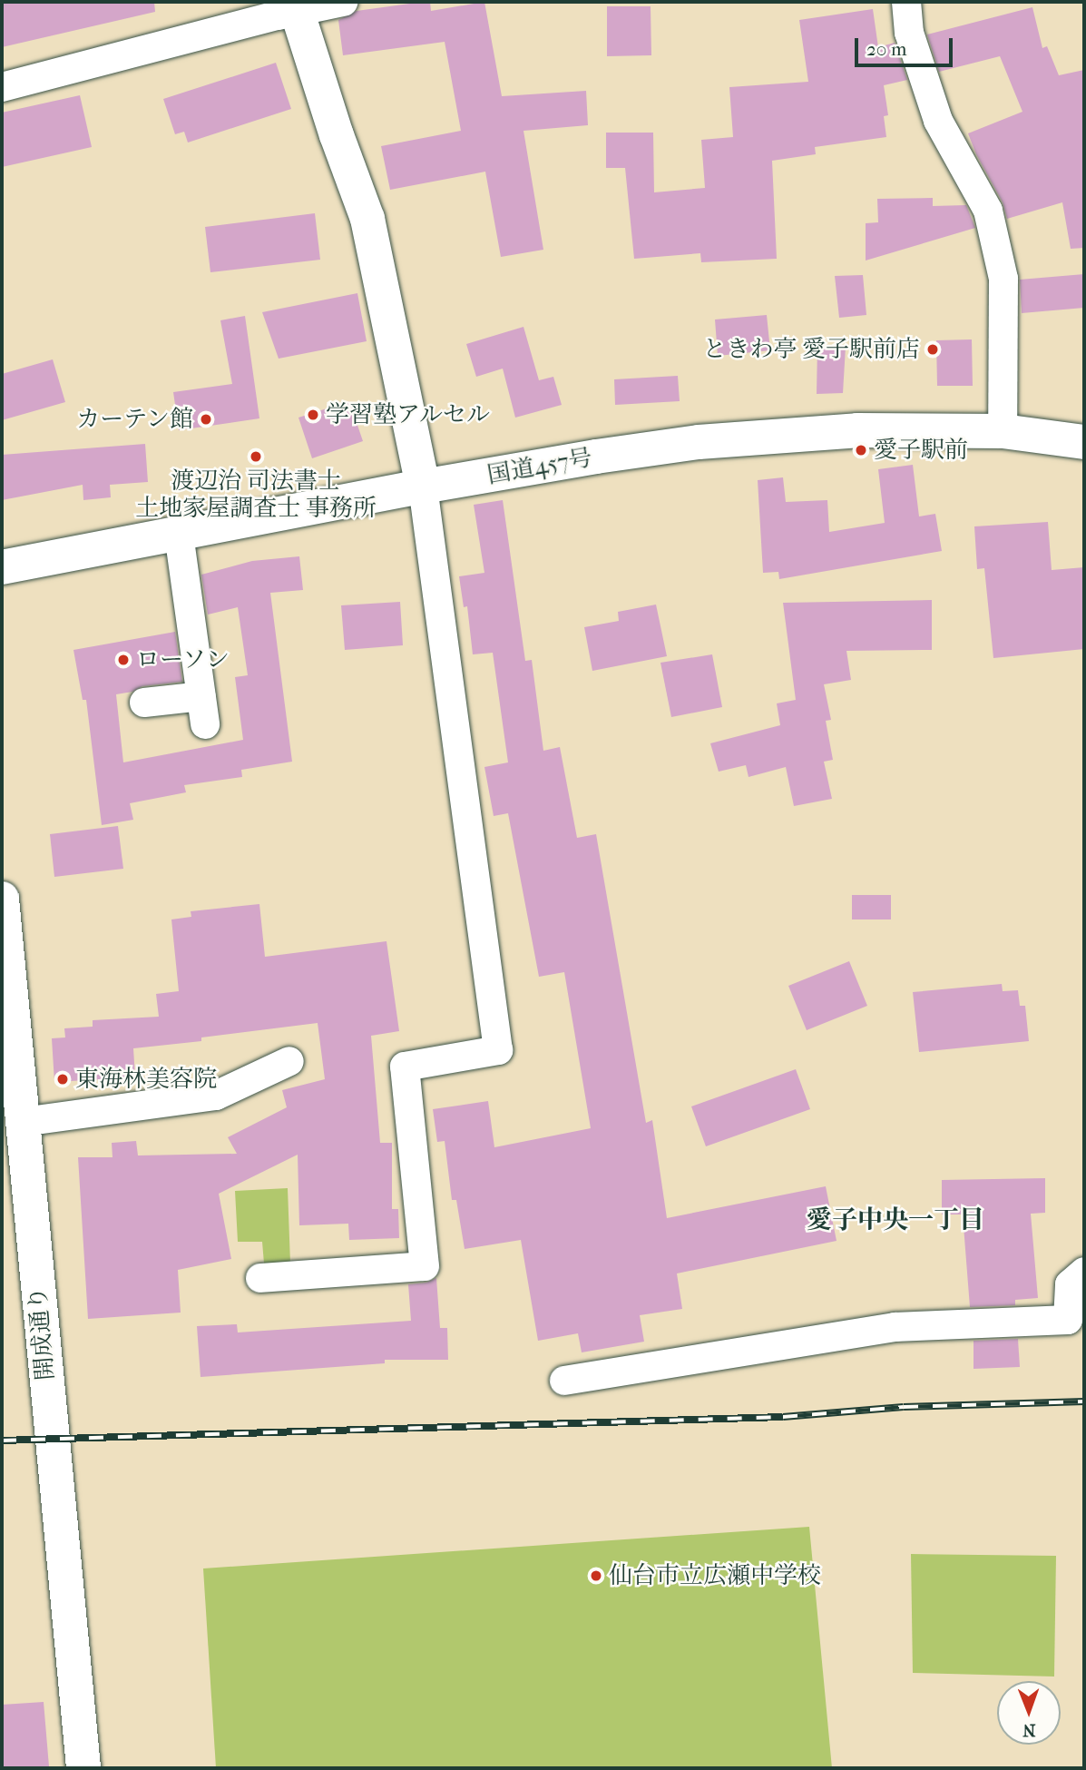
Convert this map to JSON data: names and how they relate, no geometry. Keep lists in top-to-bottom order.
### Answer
{
  "streets": {
    "main road": ["国道457号", "開成通り"]
  },
  "districts": ["愛子中央一丁目"],
  "places": [
    "ときわ亭 愛子駅前店",
    "学習塾アルセル",
    "カーテン館",
    "愛子駅前",
    "渡辺治 司法書士 土地家屋調査士 事務所",
    "ローソン",
    "東海林美容院",
    "仙台市立広瀬中学校"
  ],
  "scale_bar": "20 m",
  "north": "bottom"
}
